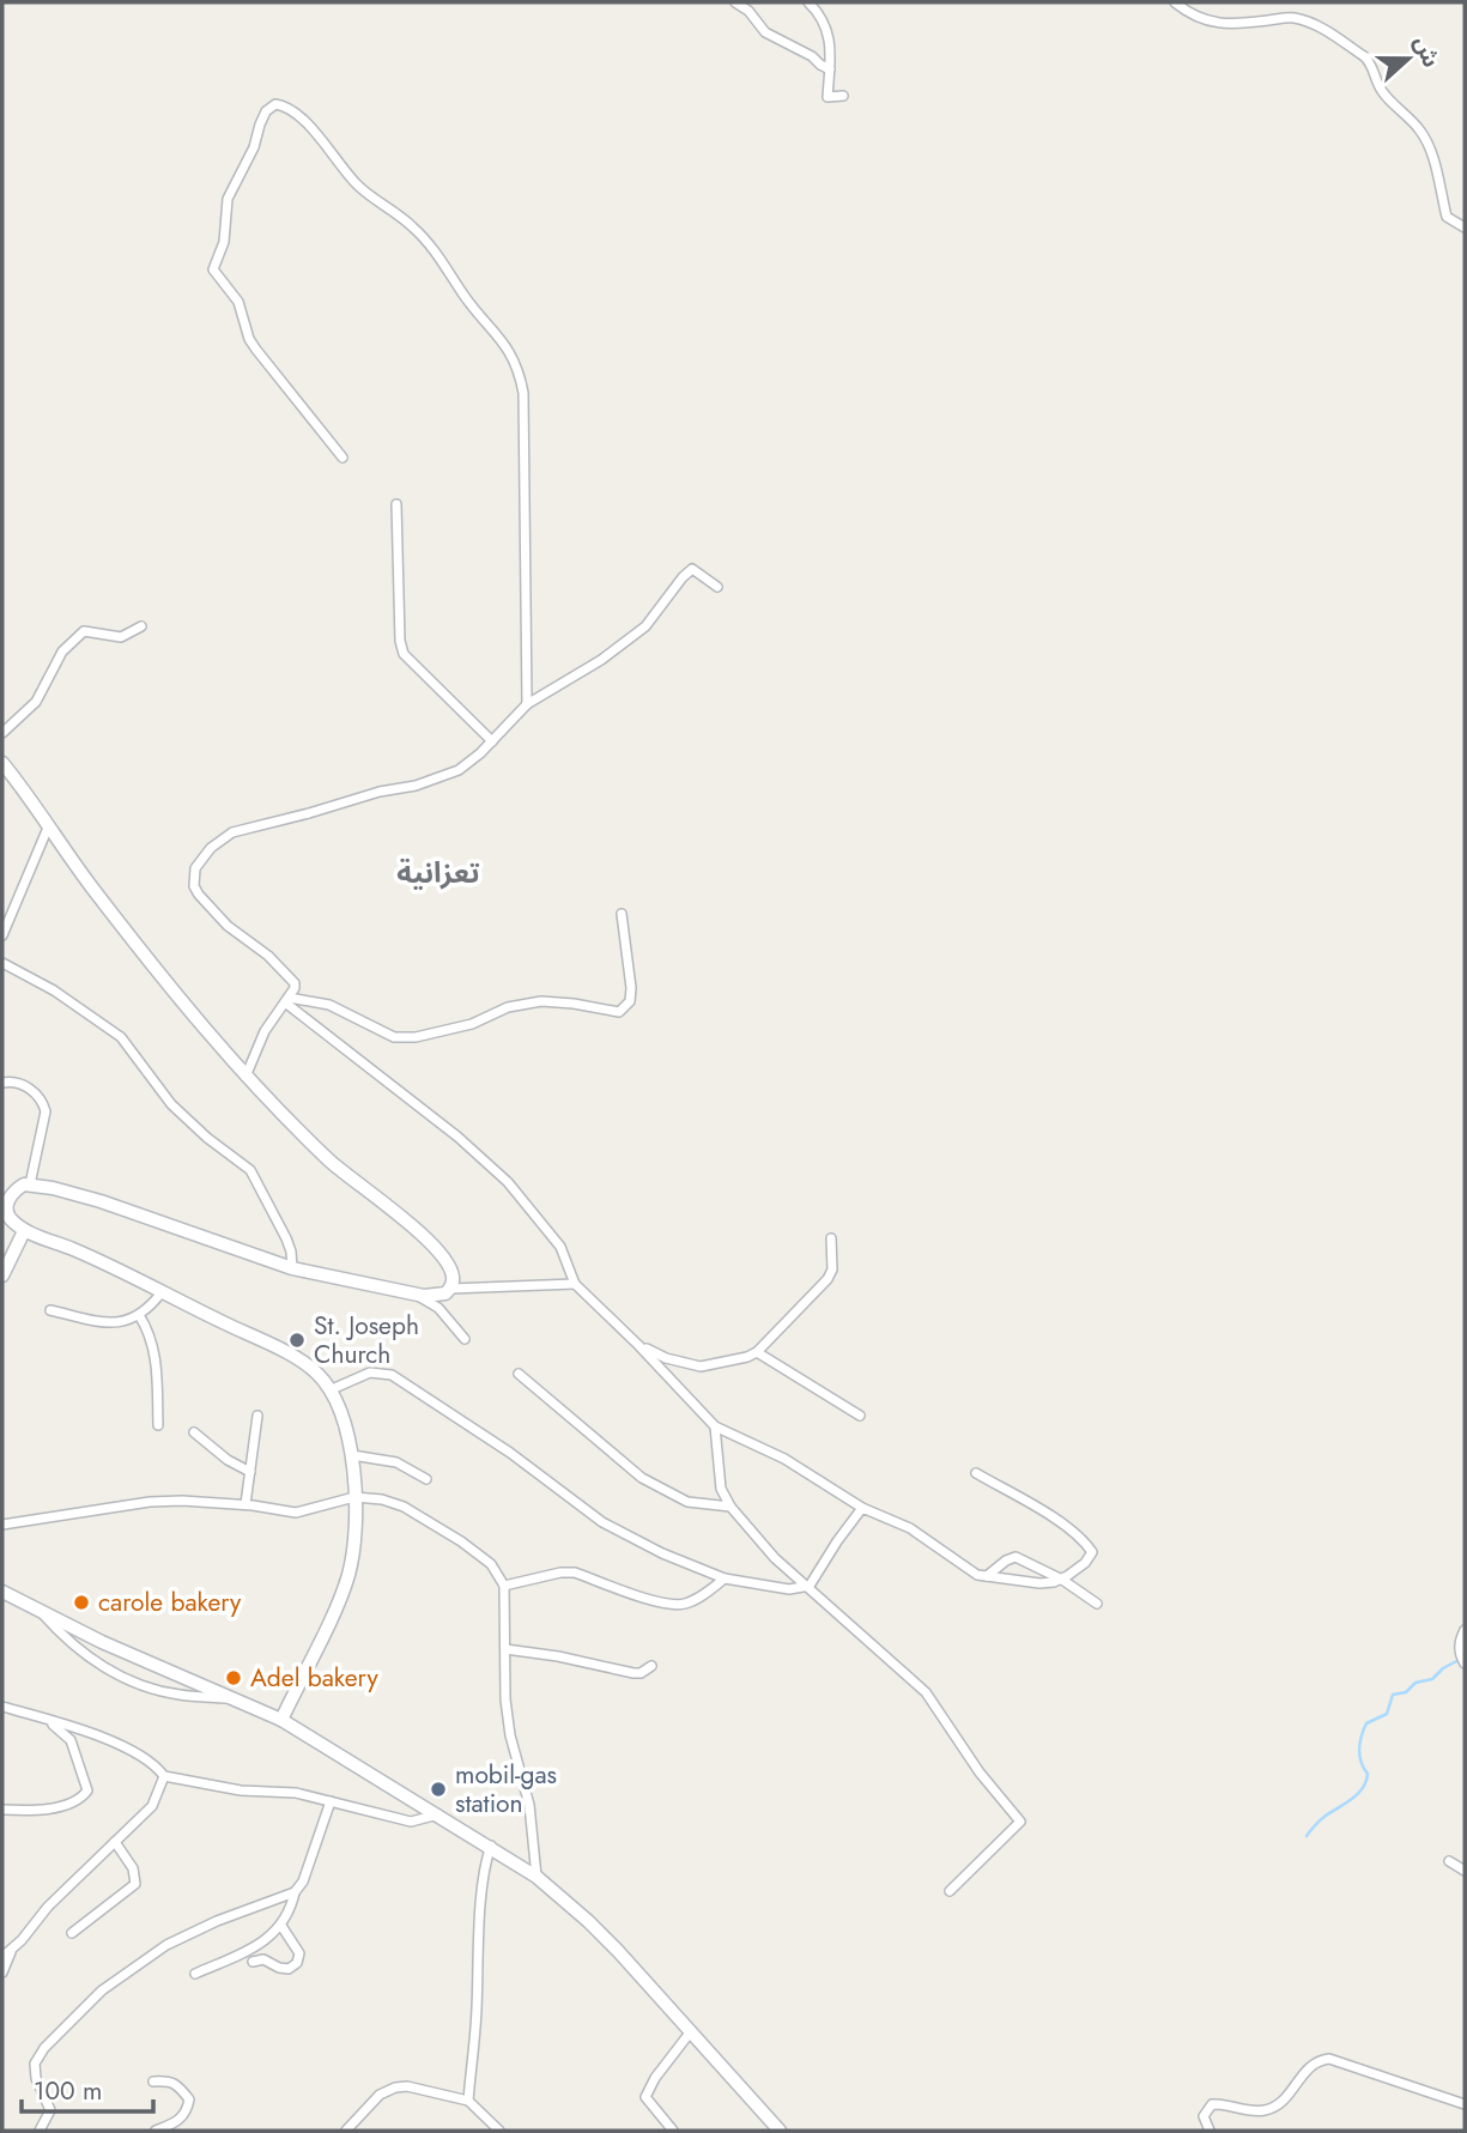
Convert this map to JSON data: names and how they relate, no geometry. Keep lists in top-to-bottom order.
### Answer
{
  "districts": ["تعزانية"],
  "places": [
    "St. Joseph Church",
    "carole bakery",
    "Adel bakery",
    "mobil-gas station"
  ],
  "scale_bar": "100 m",
  "north": "right"
}
